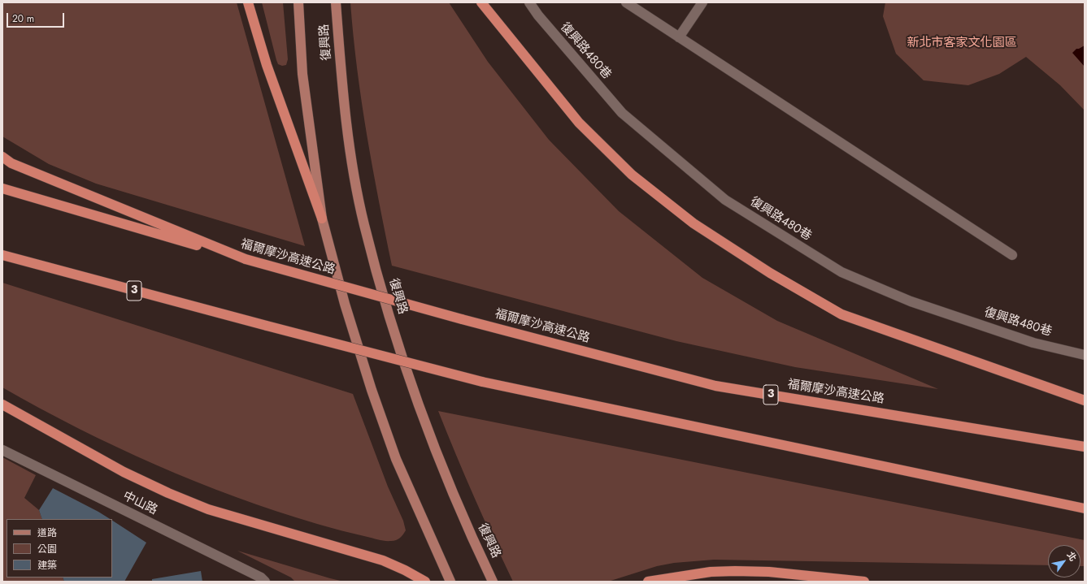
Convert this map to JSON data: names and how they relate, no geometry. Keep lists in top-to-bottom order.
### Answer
{
  "streets": {
    "highway": ["福爾摩沙高速公路", "3"],
    "main road": ["復興路"],
    "street": ["復興路480巷", "中山路"]
  },
  "parks": ["新北市客家文化園區"],
  "legend": ["道路", "公園", "建築"],
  "scale_bar": "20 m",
  "north": "top right"
}
